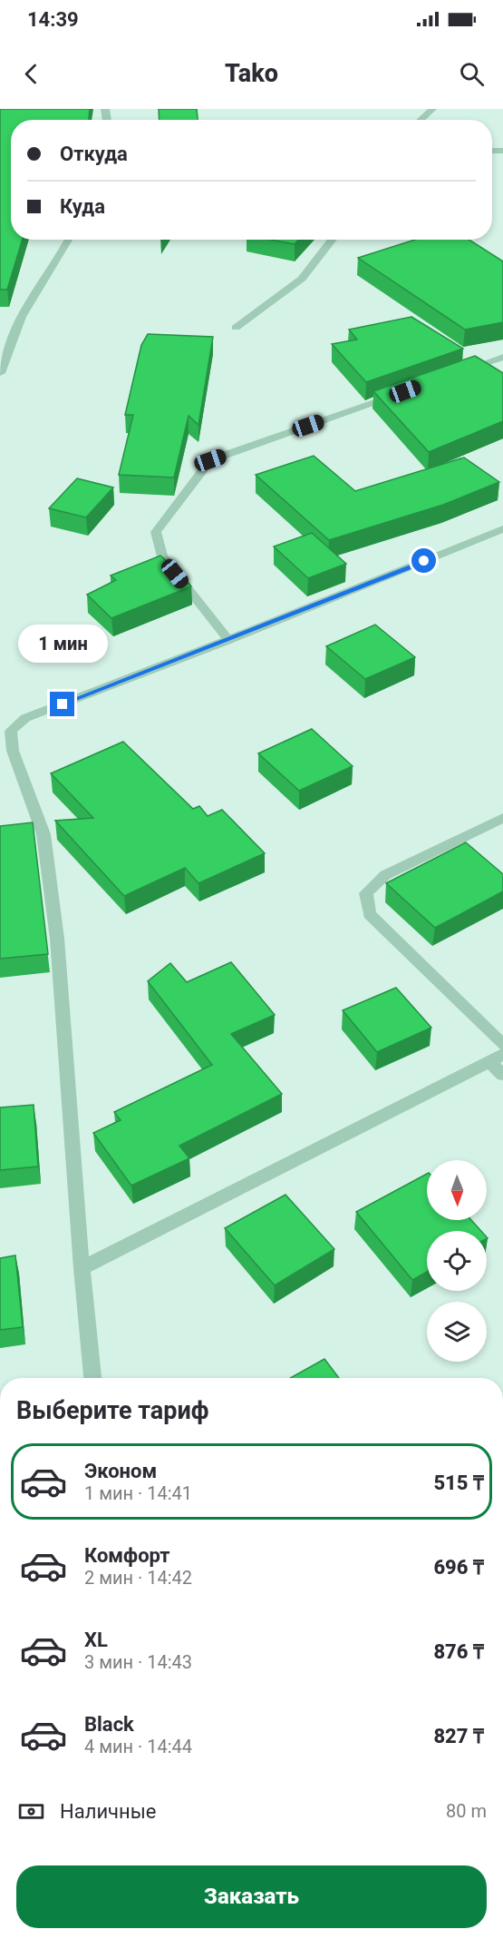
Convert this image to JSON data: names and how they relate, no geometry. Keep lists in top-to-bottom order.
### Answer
{
  "north": "bottom",
  "page": {
    "status": "14:39",
    "header": "Tako",
    "banner": ["Откуда", "Куда"],
    "bubble": "1 мин",
    "heading": "Выберите тариф",
    "list": [
      {
        "name": "Эконом",
        "note": "1 мин · 14:41",
        "value": "515 ₸"
      },
      {
        "name": "Комфорт",
        "note": "2 мин · 14:42",
        "value": "696 ₸"
      },
      {
        "name": "XL",
        "note": "3 мин · 14:43",
        "value": "876 ₸"
      },
      {
        "name": "Black",
        "note": "4 мин · 14:44",
        "value": "827 ₸"
      }
    ],
    "pay": ["Наличные", "80 m"],
    "buttons": "Заказать"
  }
}
